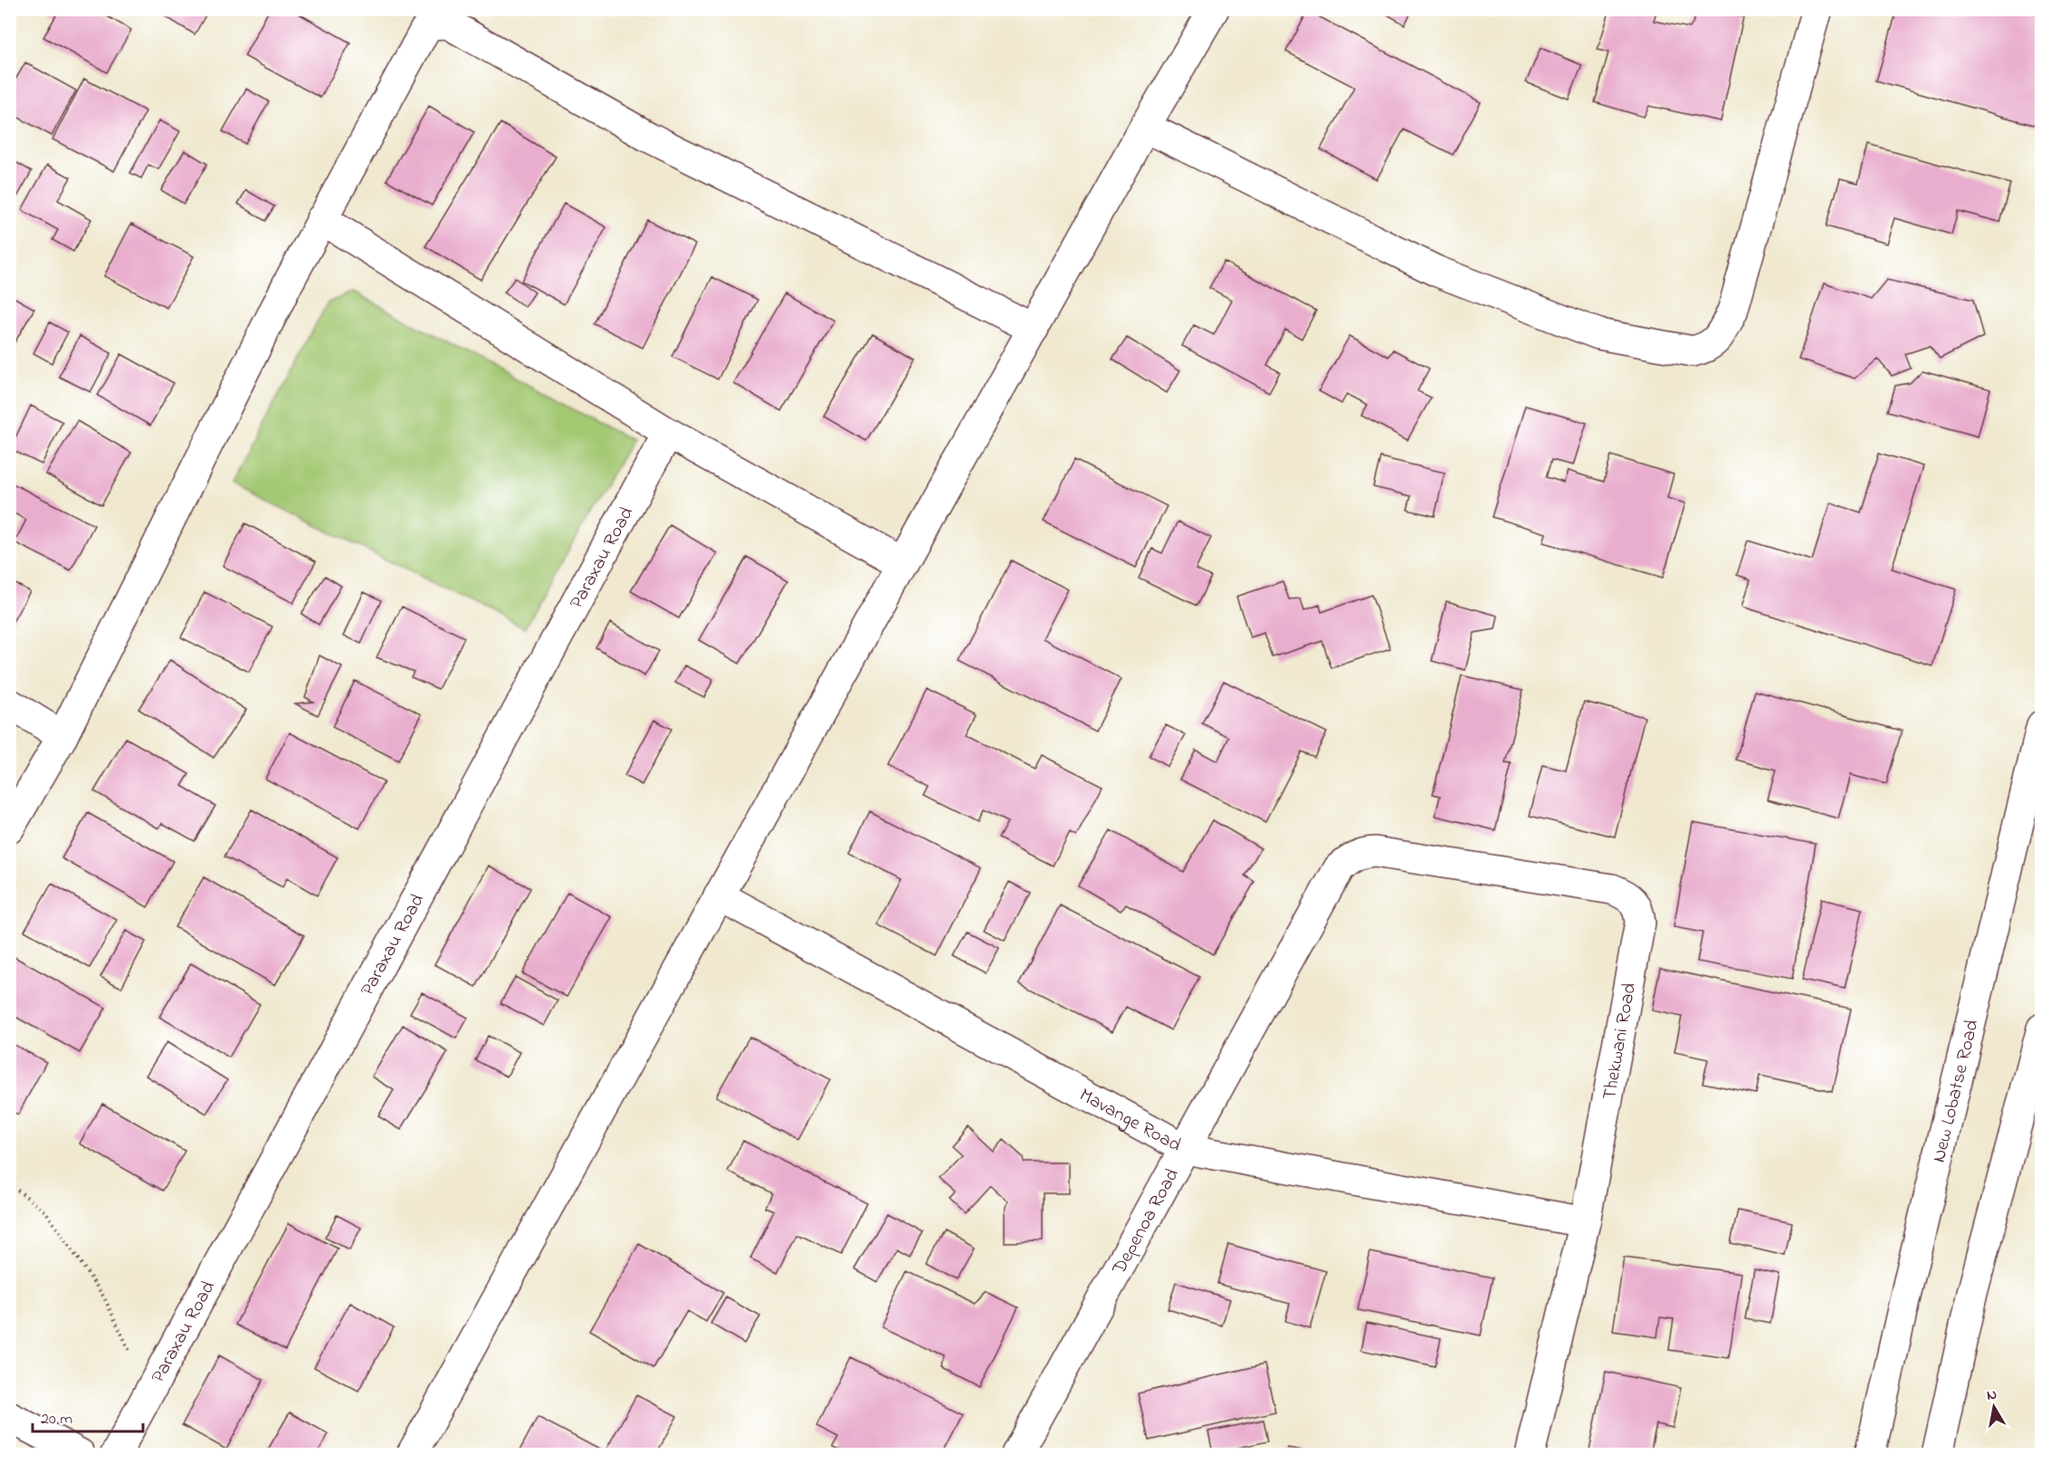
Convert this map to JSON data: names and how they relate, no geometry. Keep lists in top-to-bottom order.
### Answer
{
  "streets": {
    "street": [
      "Paraxau Road",
      "Thekwani Road",
      "New Lobatse Road",
      "Mavange Road",
      "Depenoa Road"
    ]
  },
  "crossings": [
    ["Thekwani Road", "Mavange Road"],
    ["Thekwani Road", "Depenoa Road"],
    ["Mavange Road", "Depenoa Road"]
  ],
  "scale_bar": "20 m",
  "north": "top"
}
